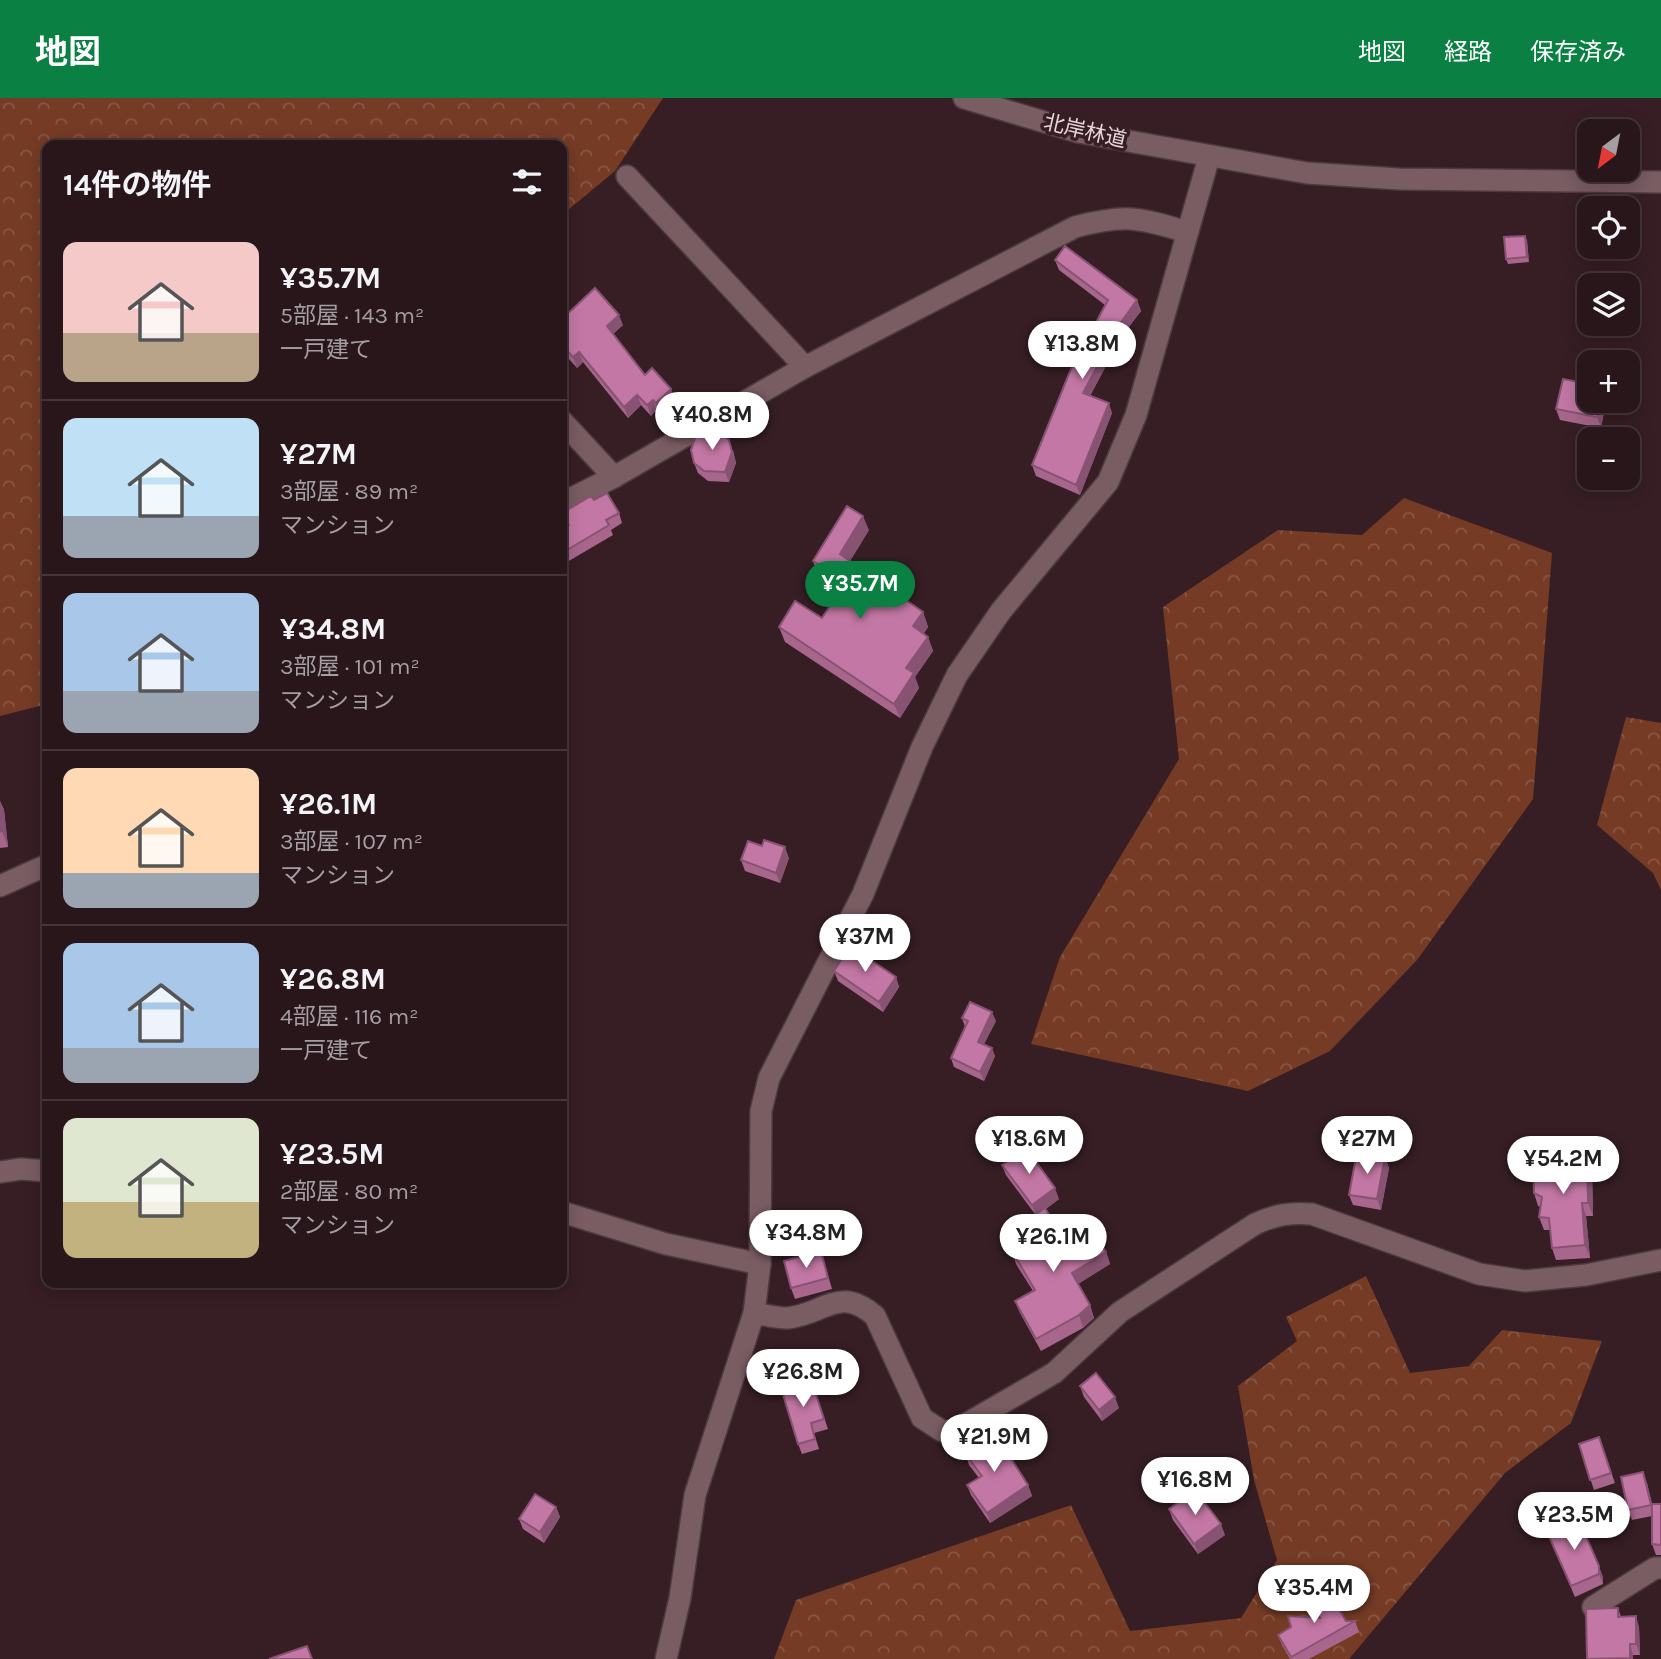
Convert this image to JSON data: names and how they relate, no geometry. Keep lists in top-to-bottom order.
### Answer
{
  "streets": {
    "street": ["北岸林道"]
  },
  "north": "bottom left",
  "page": {
    "header": "地図",
    "nav": ["地図", "経路", "保存済み"],
    "map_buttons": ["+", "−"],
    "heading": "14件の物件",
    "list": [
      {
        "name": "¥35.7M",
        "note": "5部屋 · 143 m² · 一戸建て"
      },
      {
        "name": "¥27M",
        "note": "3部屋 · 89 m² · マンション"
      },
      {
        "name": "¥34.8M",
        "note": "3部屋 · 101 m² · マンション"
      },
      {
        "name": "¥26.1M",
        "note": "3部屋 · 107 m² · マンション"
      },
      {
        "name": "¥26.8M",
        "note": "4部屋 · 116 m² · 一戸建て"
      },
      {
        "name": "¥23.5M",
        "note": "2部屋 · 80 m² · マンション"
      }
    ],
    "price": [
      "¥13.8M",
      "¥40.8M",
      "¥35.7M",
      "¥37M",
      "¥18.6M",
      "¥27M",
      "¥54.2M",
      "¥34.8M",
      "¥26.1M",
      "¥26.8M",
      "¥21.9M",
      "¥16.8M",
      "¥23.5M",
      "¥35.4M"
    ]
  }
}
